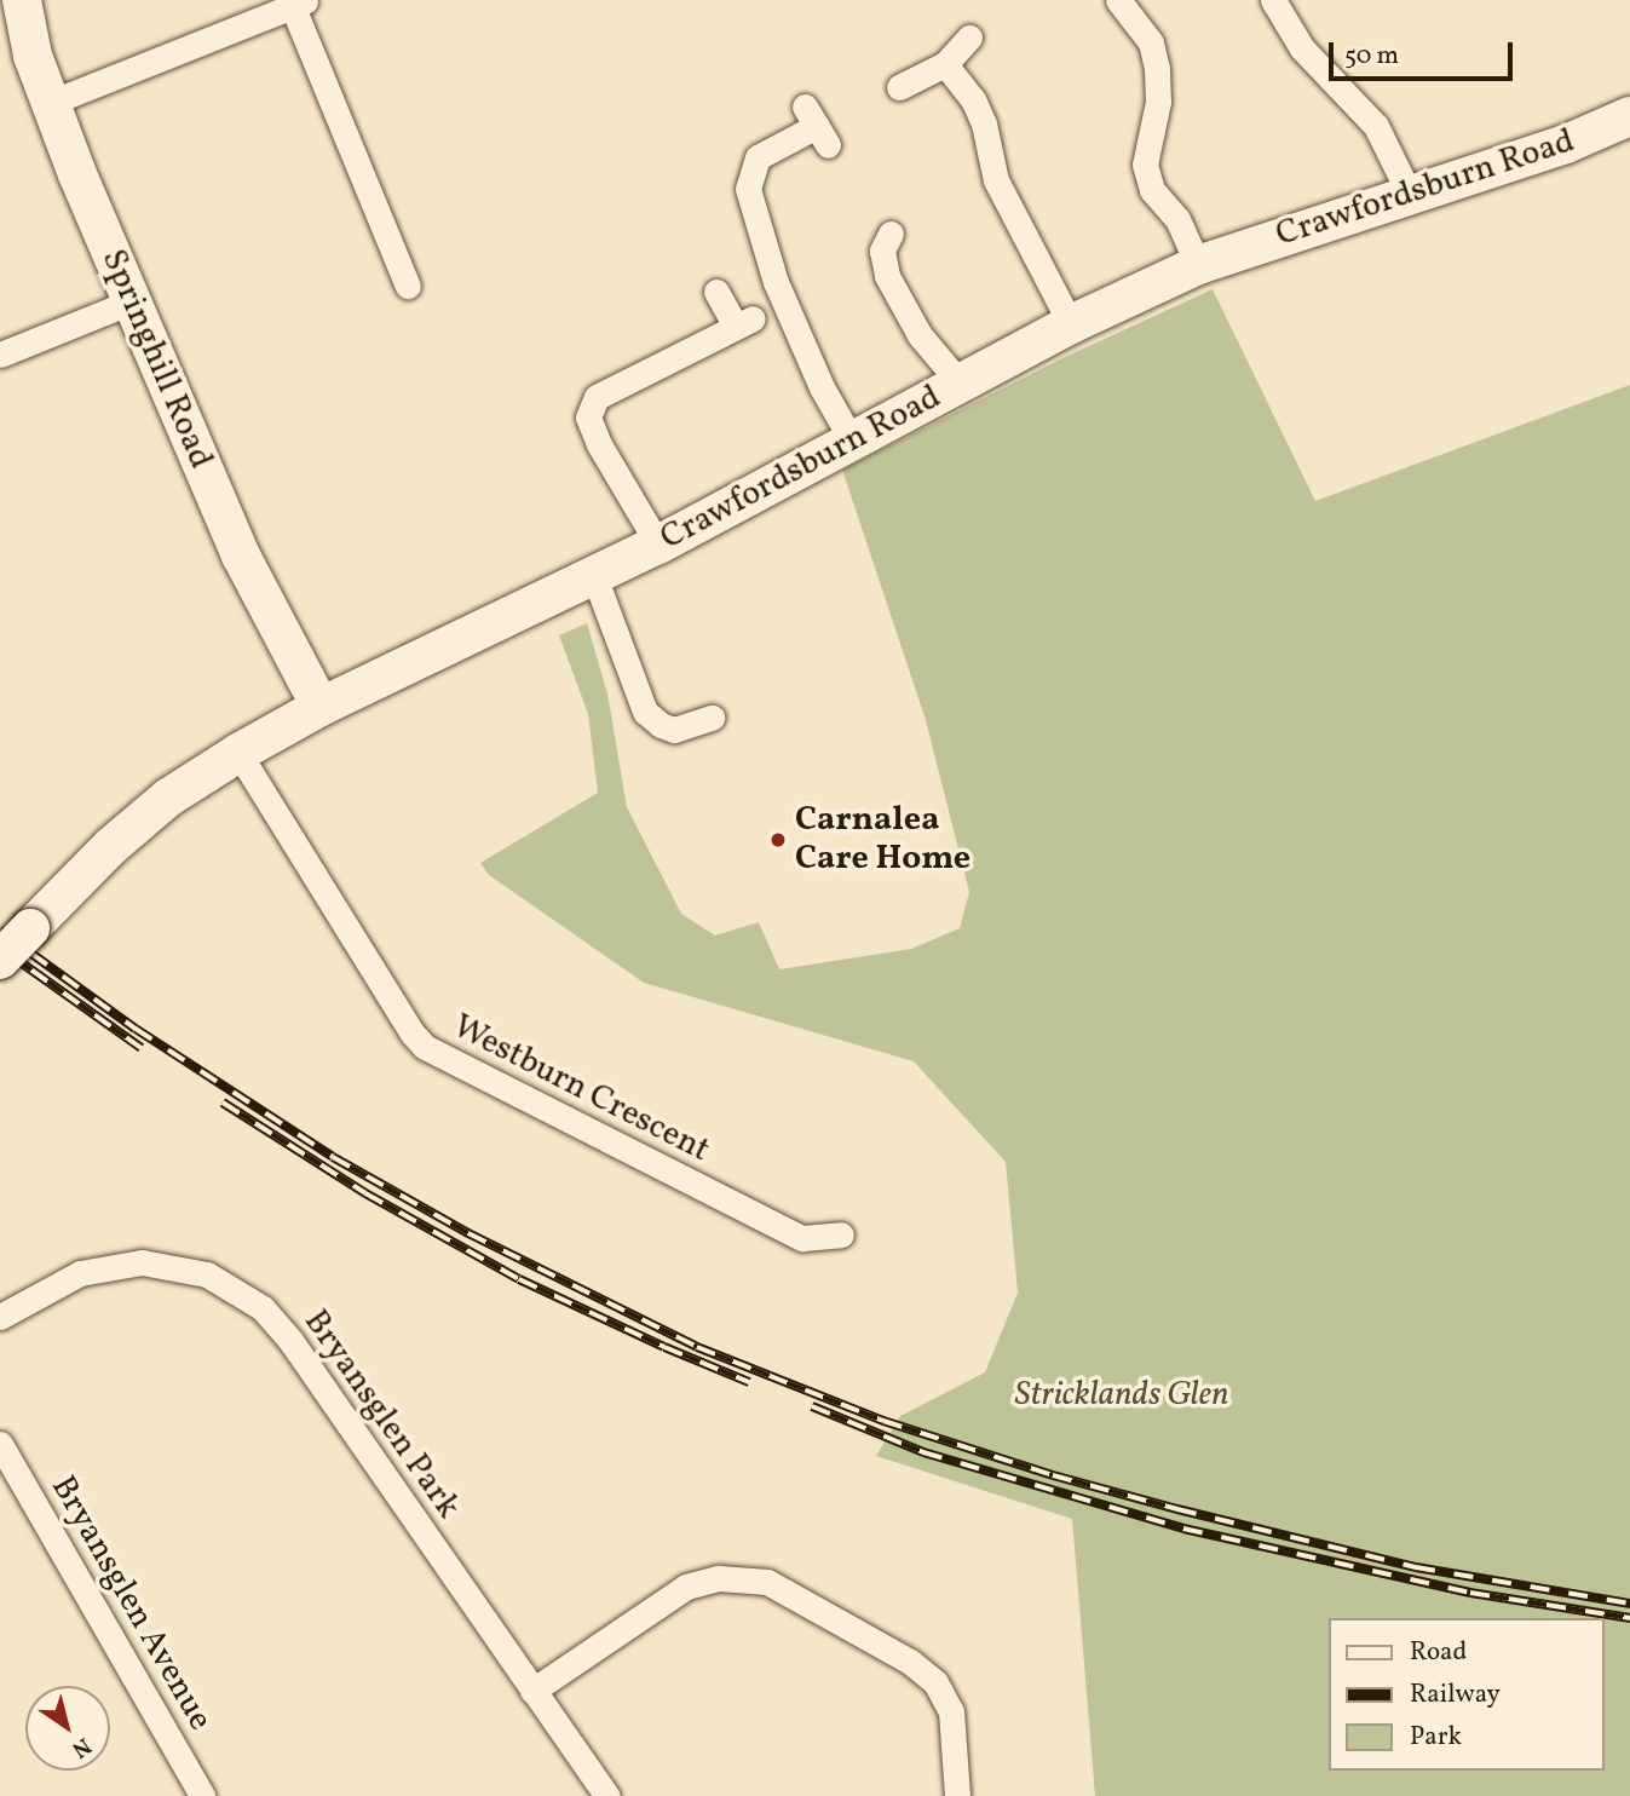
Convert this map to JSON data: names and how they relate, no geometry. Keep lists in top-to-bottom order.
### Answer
{
  "streets": {
    "main road": ["Crawfordsburn Road", "Springhill Road"],
    "street": ["Westburn Crescent", "Bryansglen Park", "Bryansglen Avenue"]
  },
  "crossings": [
    ["Crawfordsburn Road", "Springhill Road"],
    ["Crawfordsburn Road", "Westburn Crescent"]
  ],
  "parks": ["Stricklands Glen"],
  "places": ["Carnalea Care Home"],
  "legend": ["Road", "Railway", "Park"],
  "scale_bar": "50 m",
  "north": "bottom right"
}
